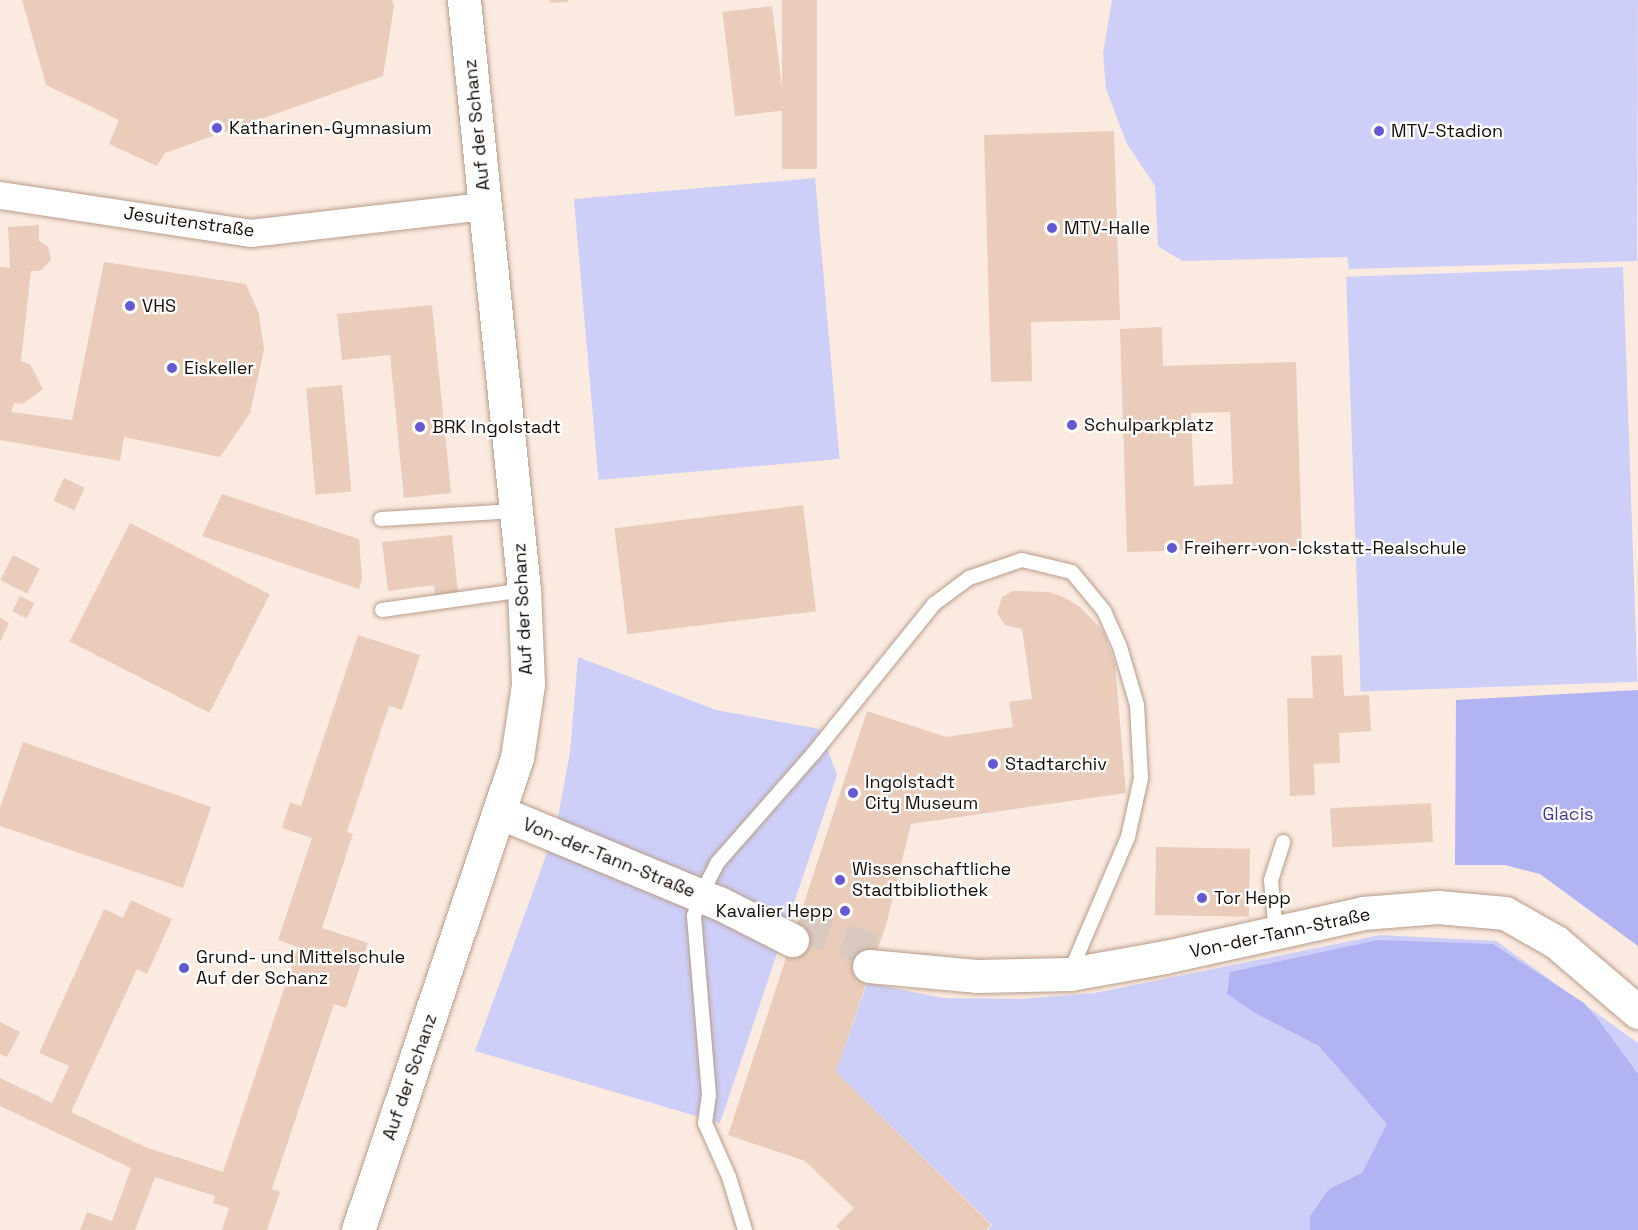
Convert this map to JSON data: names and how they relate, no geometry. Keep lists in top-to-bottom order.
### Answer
{
  "streets": {
    "street": ["Auf der Schanz", "Jesuitenstraße", "Von-der-Tann-Straße"]
  },
  "crossings": [
    ["Auf der Schanz", "Jesuitenstraße"],
    ["Auf der Schanz", "Von-der-Tann-Straße"]
  ],
  "parks": ["Glacis"],
  "places": [
    "Katharinen-Gymnasium",
    "MTV-Stadion",
    "MTV-Halle",
    "VHS",
    "Eiskeller",
    "Schulparkplatz",
    "BRK Ingolstadt",
    "Freiherr-von-Ickstatt-Realschule",
    "Stadtarchiv",
    "Ingolstadt City Museum",
    "Wissenschaftliche Stadtbibliothek",
    "Tor Hepp",
    "Kavalier Hepp",
    "Grund- und Mittelschule Auf der Schanz"
  ]
}
